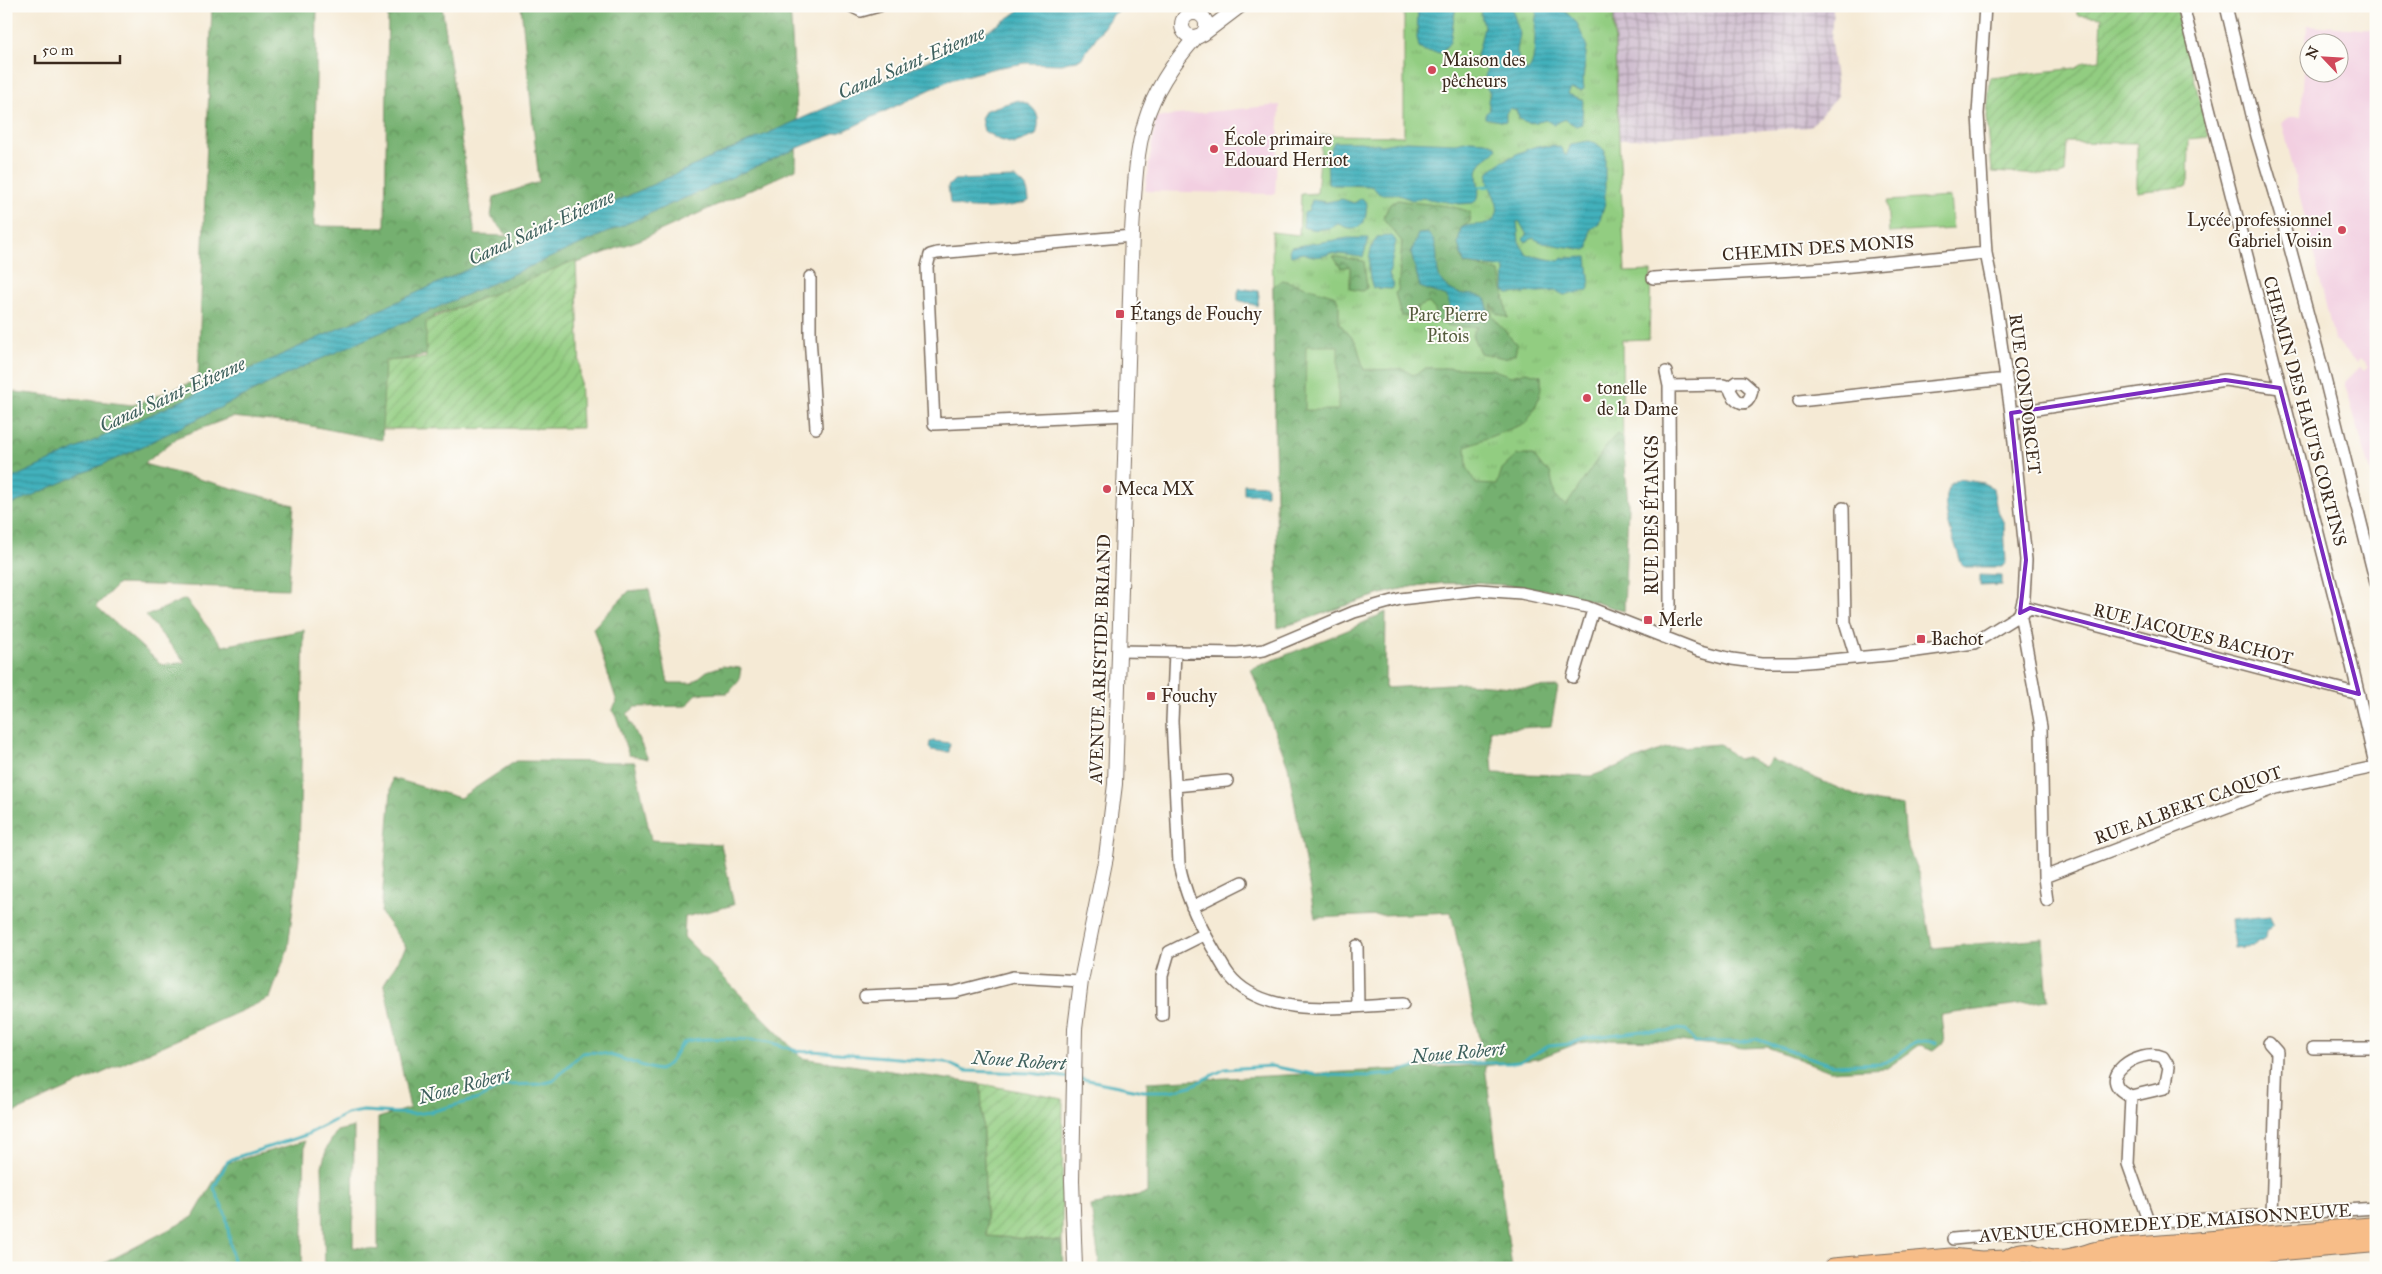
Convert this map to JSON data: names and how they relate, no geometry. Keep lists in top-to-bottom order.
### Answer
{
  "streets": {
    "main road": ["AVENUE CHOMEDEY DE MAISONNEUVE"],
    "street": [
      "CHEMIN DES MONIS",
      "RUE CONDORCET",
      "CHEMIN DES HAUTS CORTINS",
      "RUE DES ÉTANGS",
      "RUE JACQUES BACHOT",
      "AVENUE ARISTIDE BRIAND",
      "RUE ALBERT CAQUOT"
    ]
  },
  "crossings": [
    ["CHEMIN DES MONIS", "RUE CONDORCET"],
    ["RUE CONDORCET", "RUE JACQUES BACHOT"],
    ["CHEMIN DES HAUTS CORTINS", "RUE JACQUES BACHOT"],
    ["CHEMIN DES HAUTS CORTINS", "RUE ALBERT CAQUOT"]
  ],
  "water": ["Canal Saint-Etienne", "Noue Robert"],
  "parks": ["Parc Pierre Pitois"],
  "places": {
    "other": [
      "Maison des pêcheurs",
      "École primaire Edouard Herriot",
      "Lycée professionnel Gabriel Voisin",
      "tonelle de la Dame",
      "Meca MX"
    ],
    "transit": [
      "Étangs de Fouchy",
      "Merle",
      "Bachot",
      "Fouchy"
    ]
  },
  "scale_bar": "50 m",
  "north": "top left"
}
